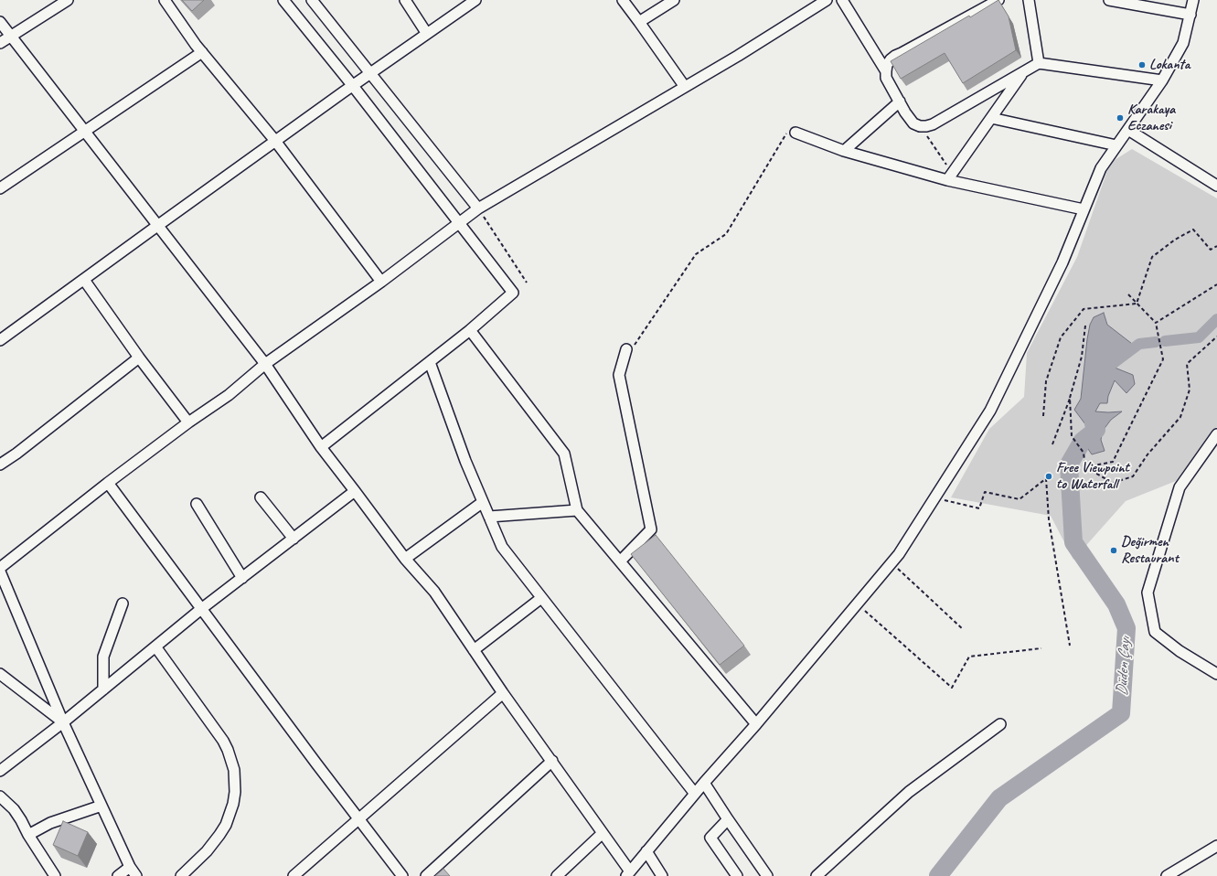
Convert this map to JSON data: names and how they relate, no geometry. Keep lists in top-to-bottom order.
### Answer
{
  "water": ["Düden Çayı"],
  "places": [
    "Lokanta",
    "Karakaya Eczanesi",
    "Free Viewpoint to Waterfall",
    "Değirmen Restaurant"
  ]
}
